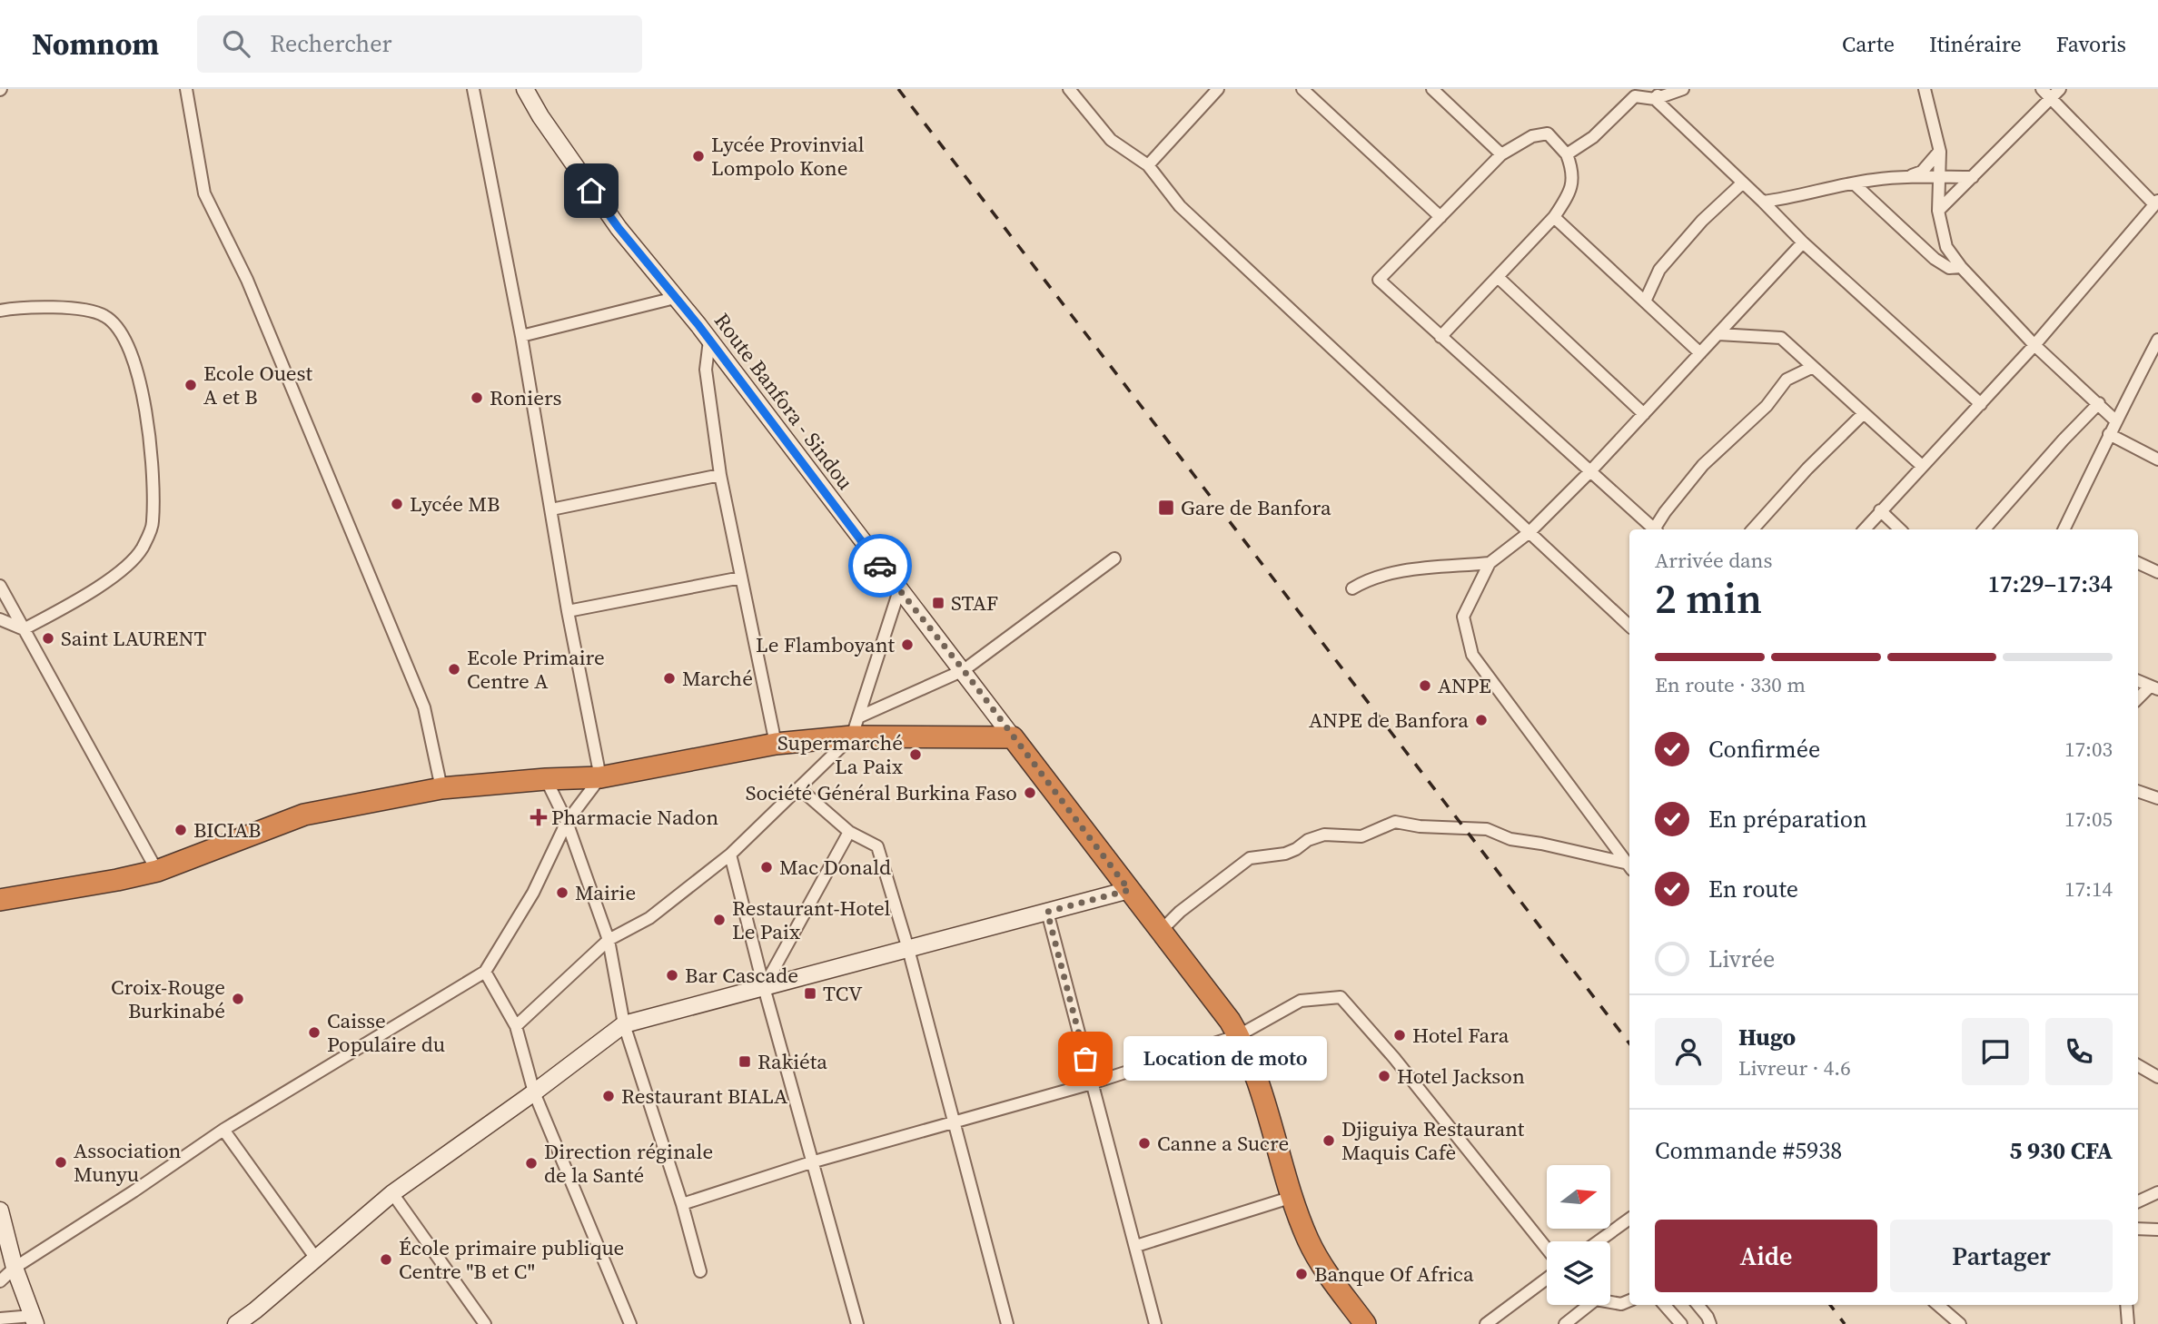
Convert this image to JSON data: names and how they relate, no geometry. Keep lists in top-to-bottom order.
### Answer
{
  "streets": {
    "main road": ["Route Banfora - Sindou"]
  },
  "places": {
    "other": [
      "Lycée Provinvial Lompolo Kone",
      "Ecole Ouest A et B",
      "Roniers",
      "Lycée MB",
      "Saint LAURENT",
      "Le Flamboyant",
      "Ecole Primaire Centre A",
      "Marché",
      "ANPE",
      "ANPE de Banfora",
      "Supermarché La Paix",
      "Société Général Burkina Faso",
      "BICIAB",
      "Mac Donald",
      "Mairie",
      "Restaurant-Hotel Le Paix",
      "Bar Cascade",
      "Croix-Rouge Burkinabé",
      "Caisse Populaire du",
      "Hotel Fara",
      "Location de moto",
      "Hotel Jackson",
      "Restaurant BIALA",
      "Djiguiya Restaurant Maquis Cafè",
      "Canne a Sucre",
      "Association Munyu",
      "Direction réginale de la Santé",
      "École primaire publique Centre \"B et C\"",
      "Banque Of Africa"
    ],
    "transit": [
      "Gare de Banfora",
      "STAF",
      "TCV",
      "Rakiéta"
    ],
    "health": ["Pharmacie Nadon"]
  },
  "north": "right",
  "page": {
    "header": "Nomnom",
    "search": "Rechercher",
    "nav": ["Carte", "Itinéraire", "Favoris"],
    "heading": ["2 min", "Arrivée dans", "17:29–17:34"],
    "panel": [
      "Hugo",
      "Livreur · 4.6",
      "Commande #5938",
      "5 930 CFA"
    ],
    "bar": "En route · 330 m",
    "list": [
      ["Confirmée", "17:03"],
      ["En préparation", "17:05"],
      ["En route", "17:14"],
      "Livrée"
    ],
    "bubble": "Location de moto",
    "buttons": ["Aide", "Partager"]
  }
}
